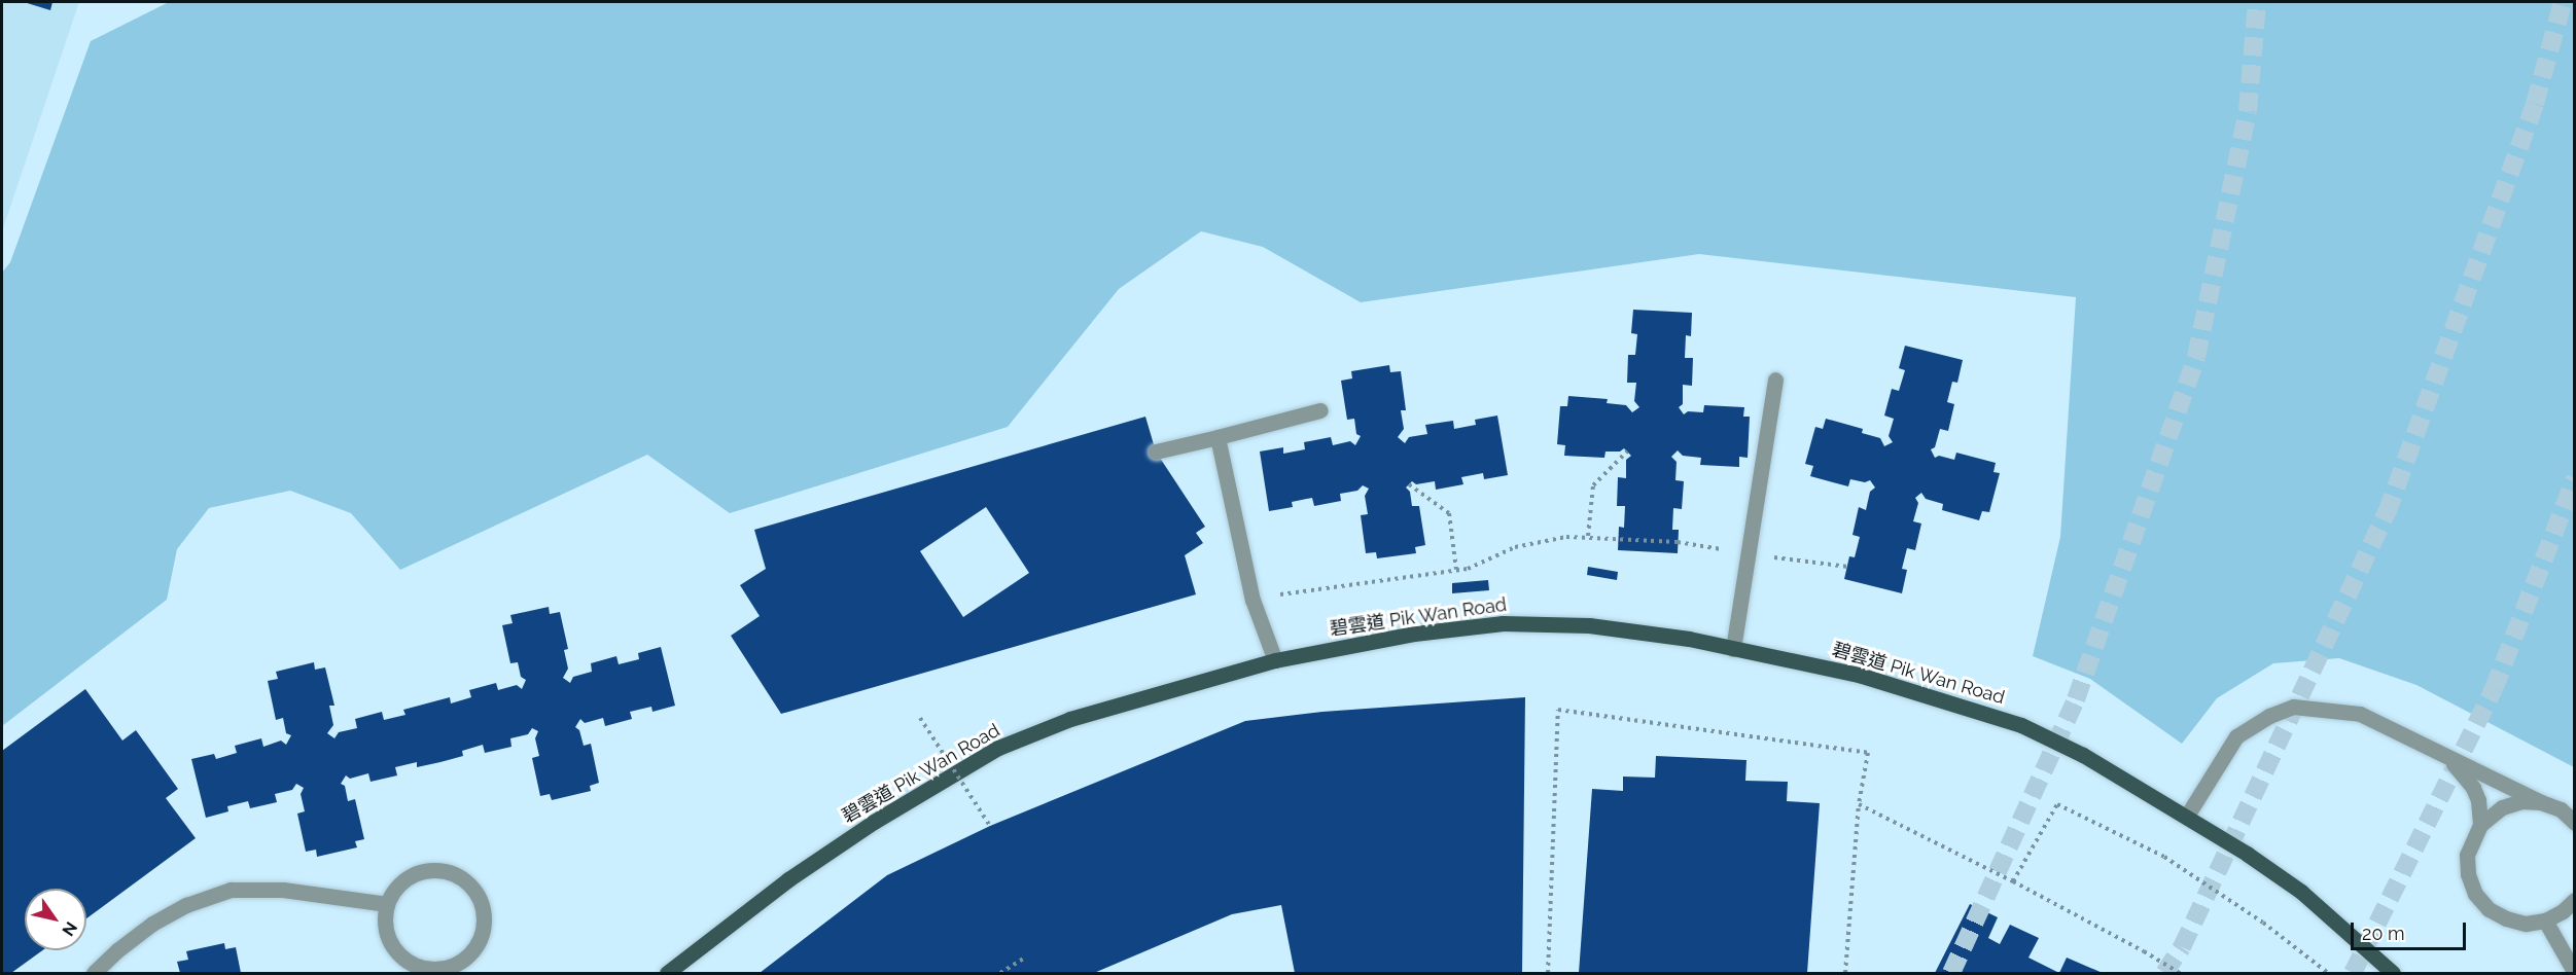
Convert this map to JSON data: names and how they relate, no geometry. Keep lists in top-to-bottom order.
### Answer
{
  "streets": {
    "main road": ["碧雲道 Pik Wan Road"]
  },
  "scale_bar": "20 m",
  "north": "bottom right"
}
